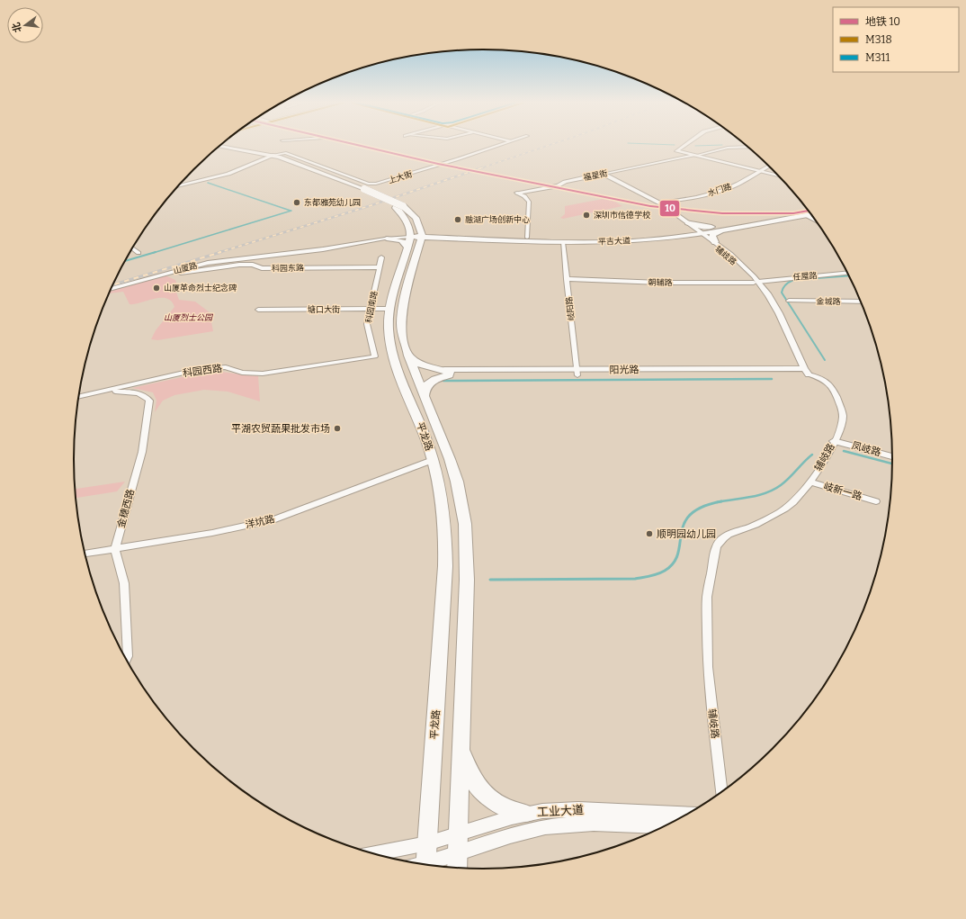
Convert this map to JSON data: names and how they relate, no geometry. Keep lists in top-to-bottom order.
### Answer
{
  "streets": {
    "main road": ["平吉大道", "平龙路"],
    "street": [
      "福星街",
      "上大街",
      "水门路",
      "辅歧路",
      "山厦路",
      "科园东路",
      "任屋路",
      "朝辅路",
      "金城路",
      "科园南路",
      "岐阳路",
      "塘口大街",
      "阳光路",
      "科园西路",
      "凤岐路",
      "辅岐路",
      "岐新一路",
      "金穗西路",
      "洋坑路",
      "工业大道"
    ]
  },
  "crossings": [
    ["福星街", "辅歧路"],
    ["平吉大道", "辅歧路"],
    ["平吉大道", "山厦路"],
    ["平吉大道", "岐阳路"],
    ["平吉大道", "平龙路"],
    ["辅歧路", "任屋路"],
    ["辅歧路", "朝辅路"],
    ["辅歧路", "阳光路"],
    ["辅歧路", "辅岐路"],
    ["山厦路", "科园东路"],
    ["山厦路", "平龙路"],
    ["科园东路", "科园南路"],
    ["任屋路", "朝辅路"],
    ["朝辅路", "岐阳路"],
    ["科园南路", "塘口大街"],
    ["科园南路", "科园西路"],
    ["岐阳路", "阳光路"],
    ["塘口大街", "平龙路"],
    ["阳光路", "辅岐路"],
    ["科园西路", "金穗西路"],
    ["平龙路", "洋坑路"],
    ["平龙路", "工业大道"],
    ["凤岐路", "辅岐路"],
    ["辅岐路", "岐新一路"],
    ["金穗西路", "洋坑路"]
  ],
  "parks": ["山厦烈士公园"],
  "places": [
    "东都雅苑幼儿园",
    "深圳市信德学校",
    "融湖广场创新中心",
    "山厦革命烈士纪念碑",
    "平湖农贸蔬果批发市场",
    "顺明园幼儿园"
  ],
  "lines": ["metro line 10"],
  "legend": ["地铁 10", "M318", "M311"],
  "north": "left"
}
